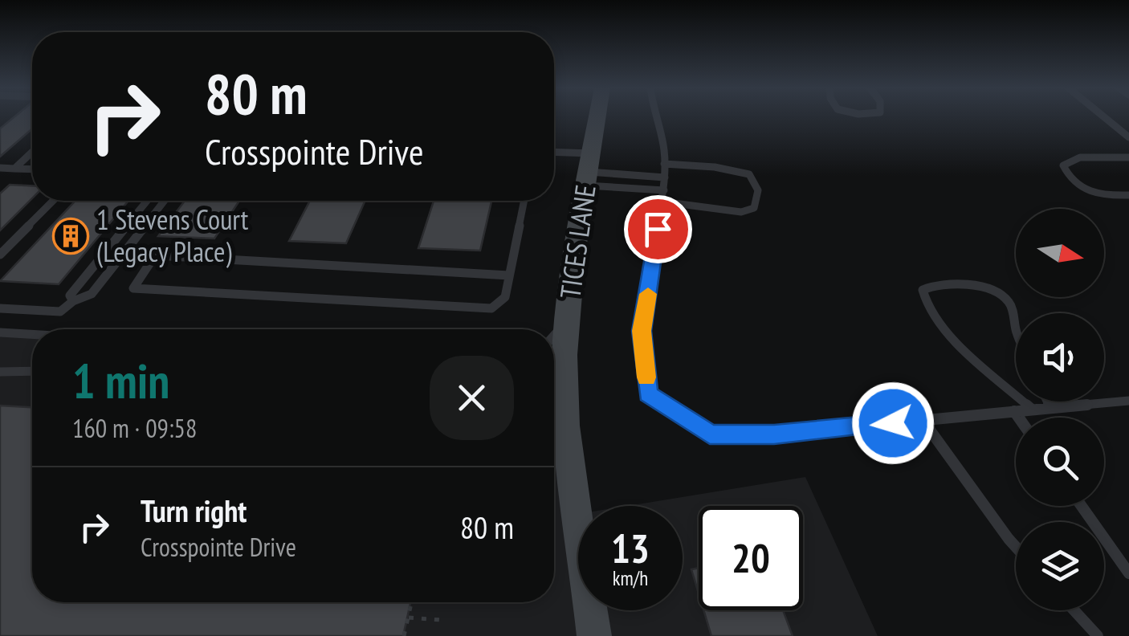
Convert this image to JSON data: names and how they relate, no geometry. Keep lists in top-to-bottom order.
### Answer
{
  "streets": {
    "street": ["TICES LANE"]
  },
  "places": {
    "building": ["1 Stevens Court (Legacy Place)"]
  },
  "north": "right",
  "page": {
    "turn": ["80 m", "Crosspointe Drive"],
    "heading": ["1 min", "160 m · 09:58"],
    "list": [
      {
        "name": "Turn right",
        "note": "Crosspointe Drive",
        "value": "80 m"
      }
    ],
    "speed": "13 km/h",
    "limit": "20"
  }
}
